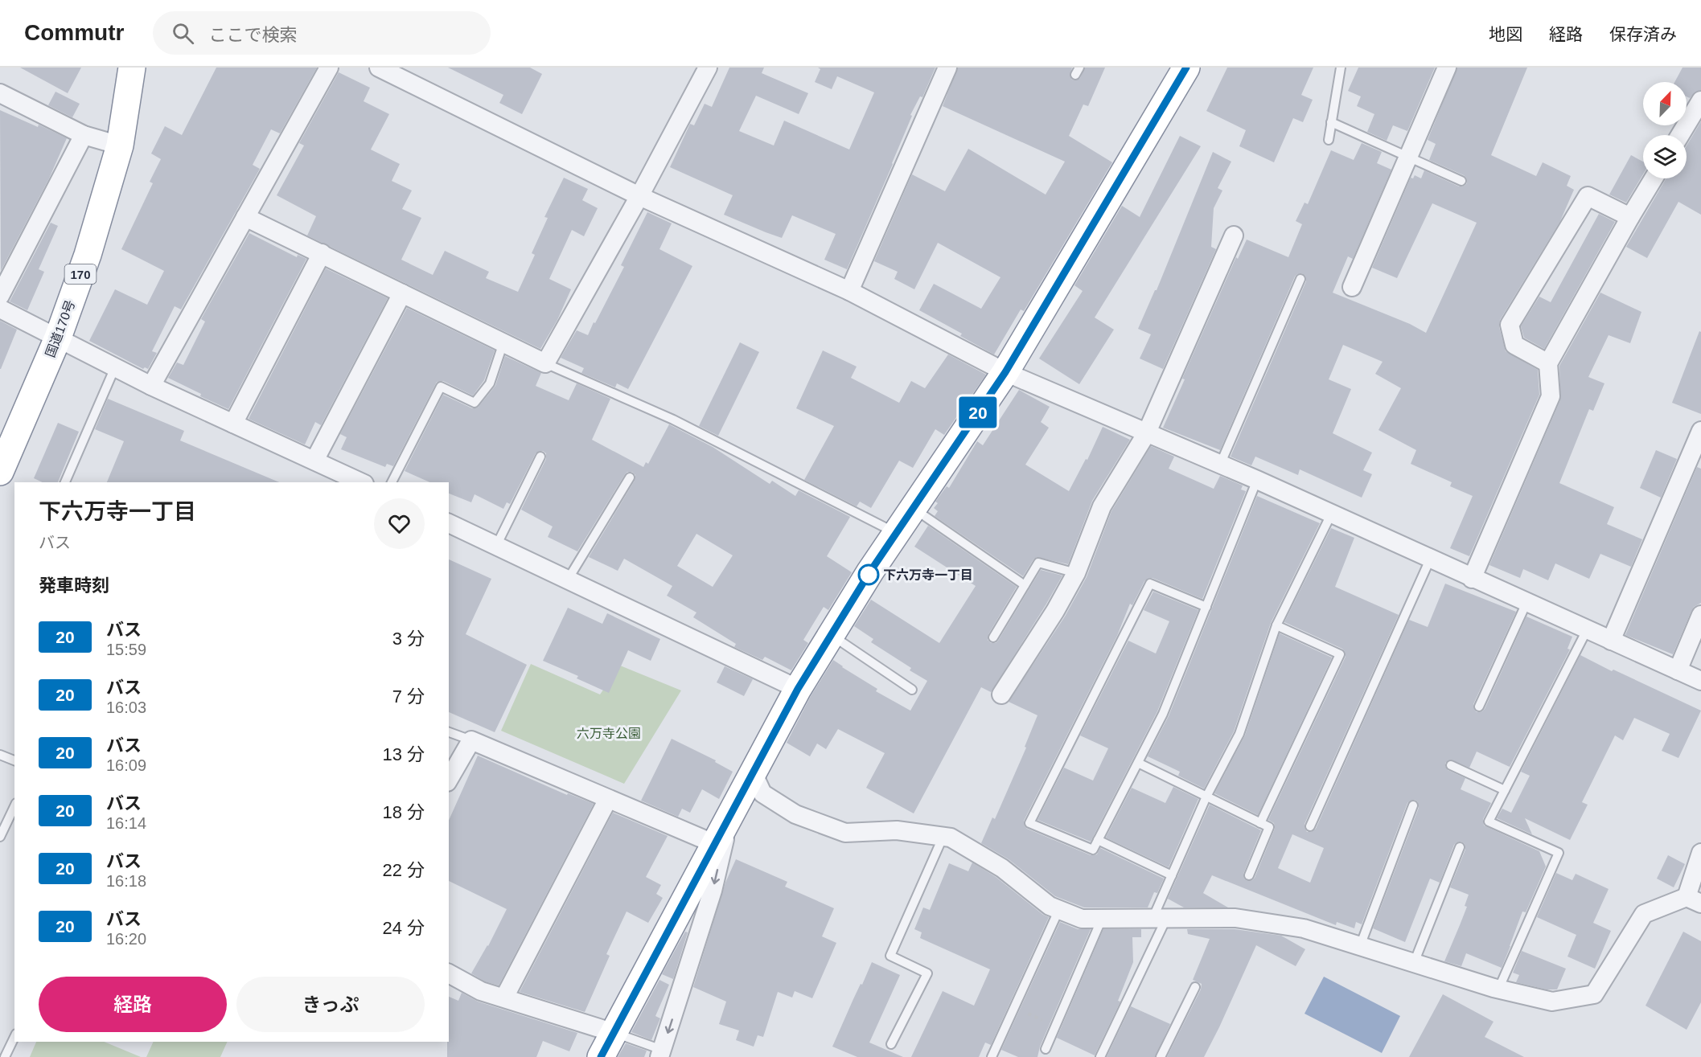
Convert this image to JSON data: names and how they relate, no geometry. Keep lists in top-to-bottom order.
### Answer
{
  "streets": {
    "highway": ["170", "国道170号"]
  },
  "parks": ["六万寺公園"],
  "places": ["下六万寺一丁目"],
  "lines": ["bus line 20"],
  "north": "top right",
  "page": {
    "header": "Commutr",
    "search": "ここで検索",
    "nav": ["地図", "経路", "保存済み"],
    "on_map": "20",
    "heading": [
      ["下六万寺一丁目", "バス"],
      "発車時刻"
    ],
    "list": [
      {
        "mark": "20",
        "name": "バス",
        "note": "15:59",
        "value": "3 分"
      },
      {
        "mark": "20",
        "name": "バス",
        "note": "16:03",
        "value": "7 分"
      },
      {
        "mark": "20",
        "name": "バス",
        "note": "16:09",
        "value": "13 分"
      },
      {
        "mark": "20",
        "name": "バス",
        "note": "16:14",
        "value": "18 分"
      },
      {
        "mark": "20",
        "name": "バス",
        "note": "16:18",
        "value": "22 分"
      },
      {
        "mark": "20",
        "name": "バス",
        "note": "16:20",
        "value": "24 分"
      }
    ],
    "buttons": ["経路", "きっぷ"]
  }
}
